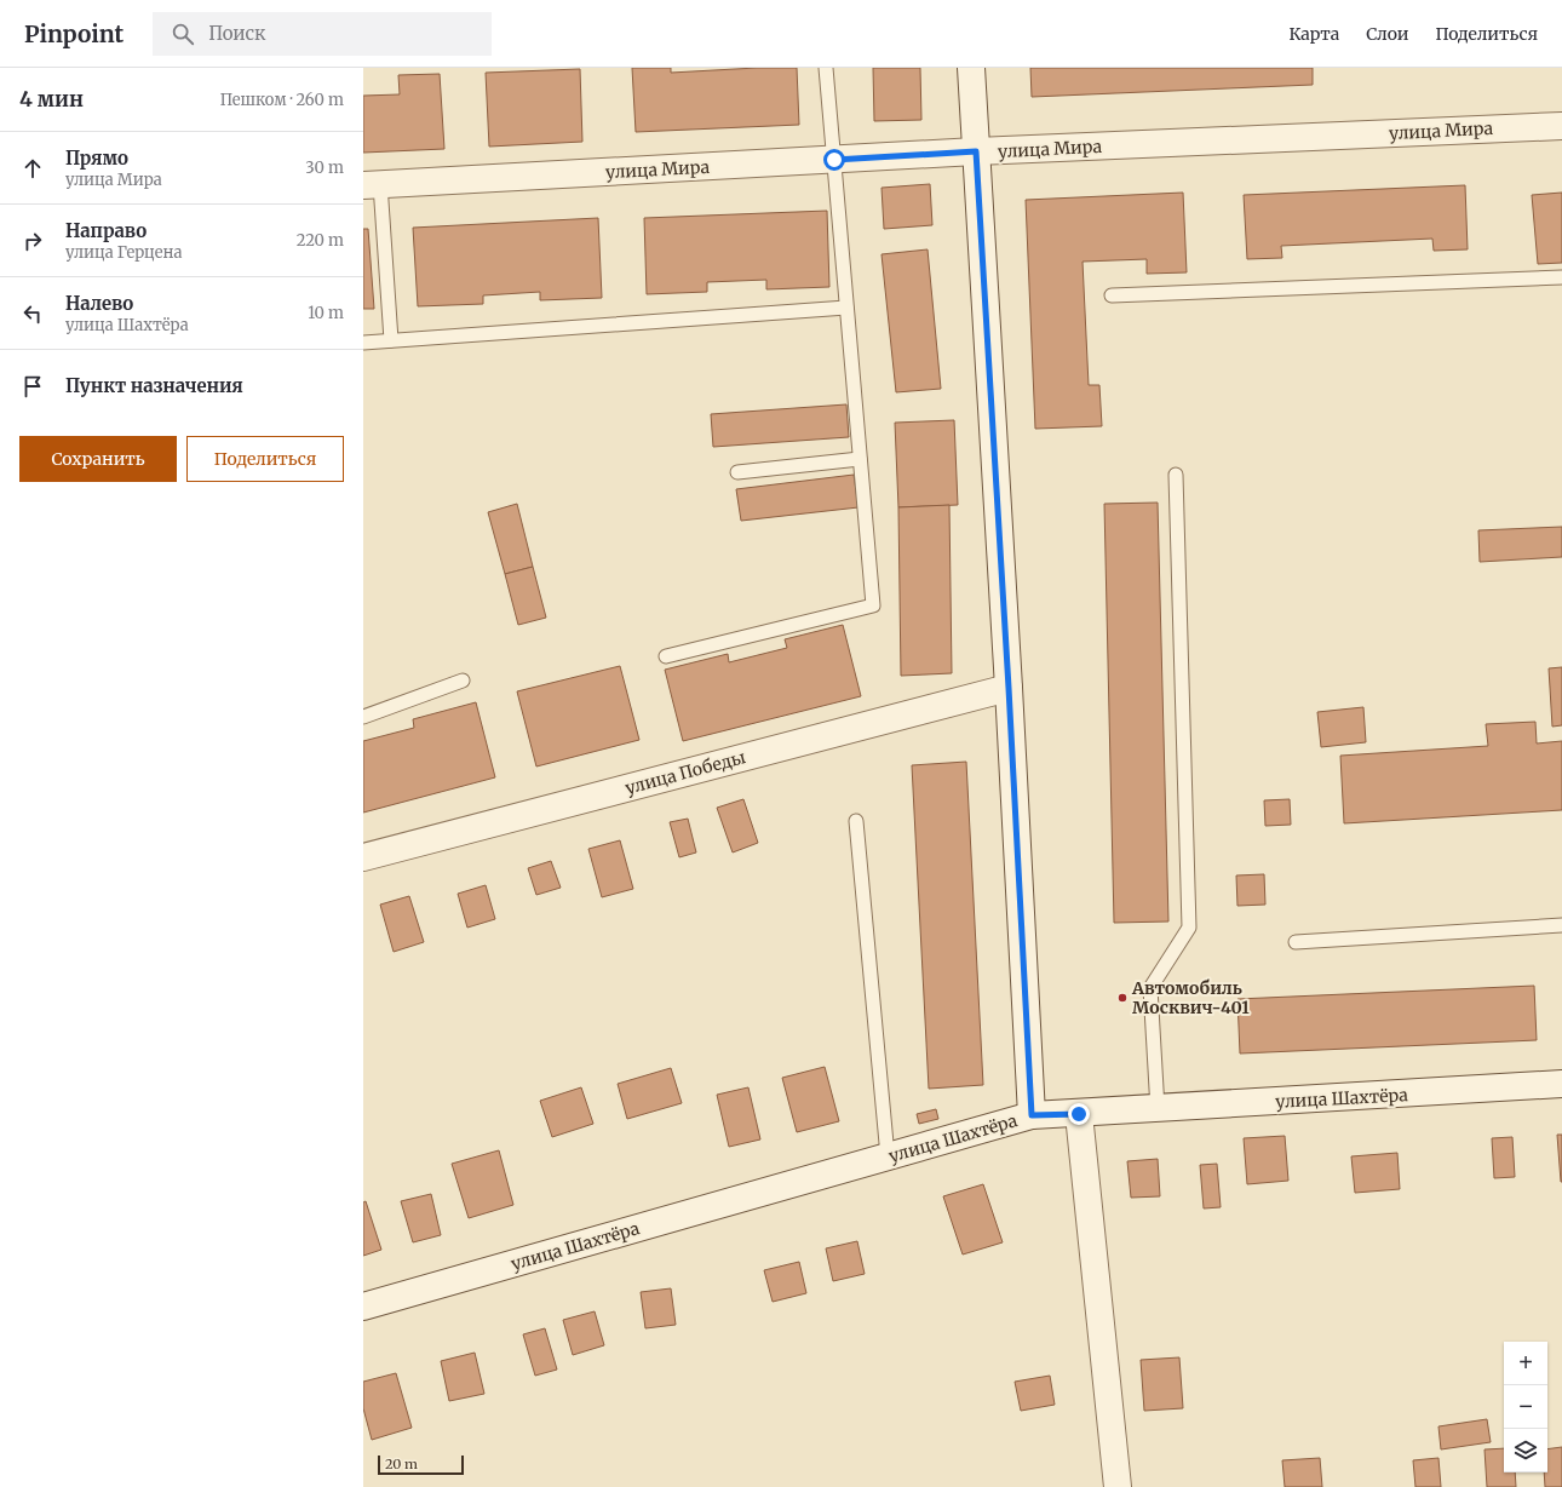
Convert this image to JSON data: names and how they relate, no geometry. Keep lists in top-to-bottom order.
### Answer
{
  "streets": {
    "street": ["улица Мира", "улица Победы", "улица Шахтёра"]
  },
  "places": ["Автомобиль Москвич-401"],
  "scale_bar": "20 m",
  "page": {
    "header": "Pinpoint",
    "search": "Поиск",
    "nav": ["Карта", "Слои", "Поделиться"],
    "heading": ["4 мин", "Пешком · 260 m"],
    "list": [
      ["Прямо", "улица Мира", "30 m"],
      ["Направо", "улица Герцена", "220 m"],
      ["Налево", "улица Шахтёра", "10 m"],
      "Пункт назначения"
    ],
    "buttons": ["Сохранить", "Поделиться"],
    "map_buttons": ["+", "−"],
    "scale": "20 m"
  }
}
